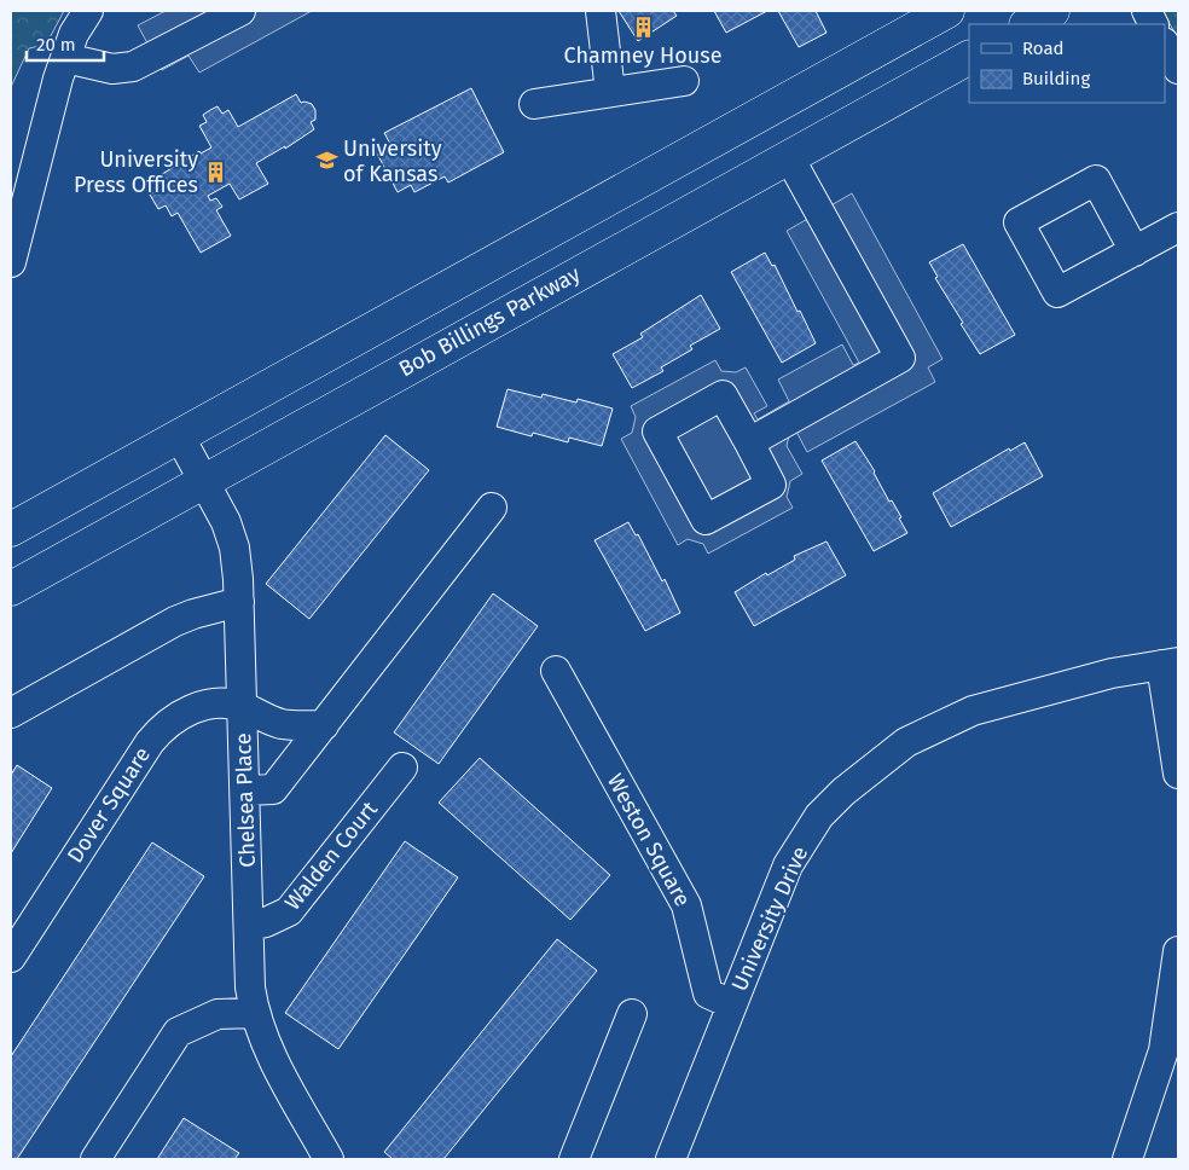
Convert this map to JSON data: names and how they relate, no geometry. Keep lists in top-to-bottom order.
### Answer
{
  "streets": {
    "main road": ["Bob Billings Parkway"],
    "street": [
      "Chelsea Place",
      "Dover Square",
      "Weston Square",
      "Walden Court",
      "University Drive"
    ]
  },
  "crossings": [
    ["Bob Billings Parkway", "Chelsea Place"],
    ["Chelsea Place", "Dover Square"],
    ["Chelsea Place", "Walden Court"],
    ["Weston Square", "University Drive"]
  ],
  "places": {
    "building": ["Chamney House", "University Press Offices"],
    "school or university": ["University of Kansas"]
  },
  "legend": ["Road", "Building"],
  "scale_bar": "20 m"
}
